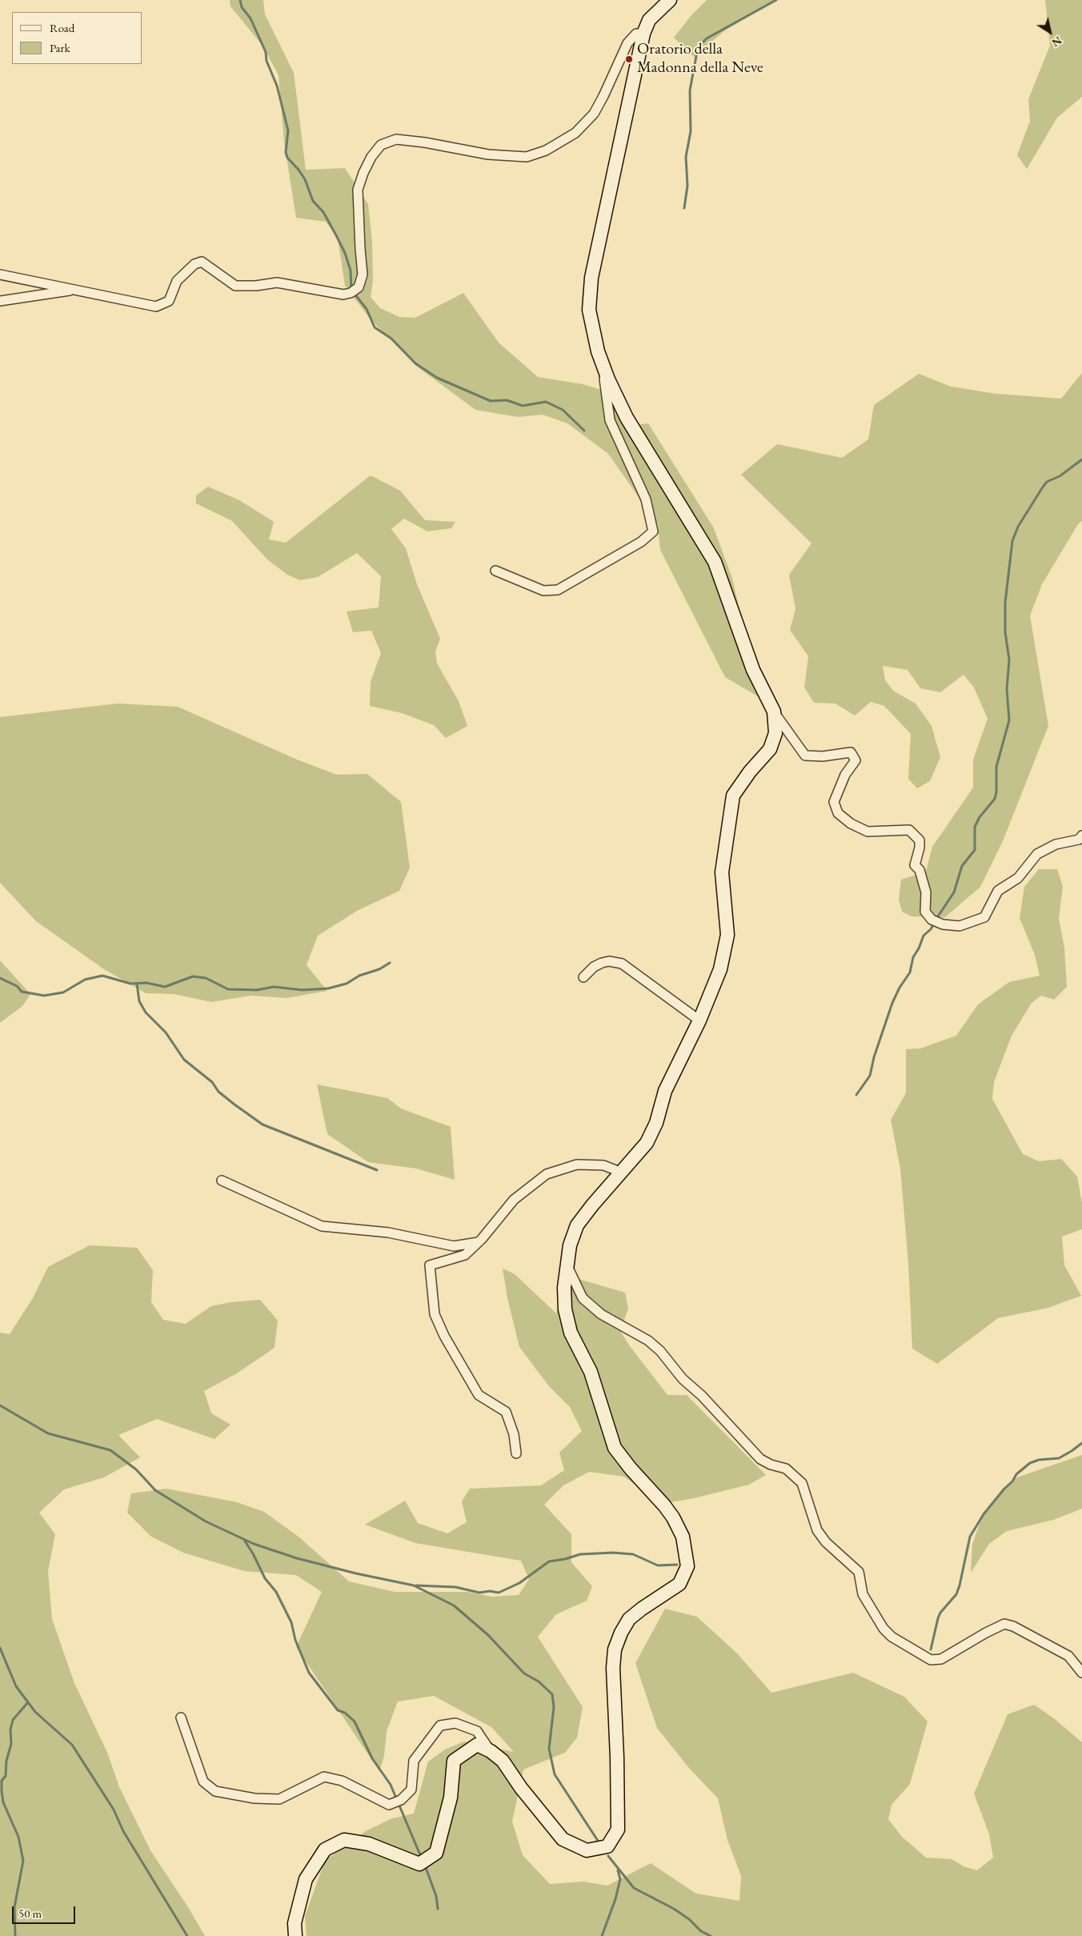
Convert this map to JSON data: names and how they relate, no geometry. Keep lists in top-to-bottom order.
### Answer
{
  "places": ["Oratorio della Madonna della Neve"],
  "legend": ["Road", "Park"],
  "scale_bar": "50 m",
  "north": "bottom right"
}
